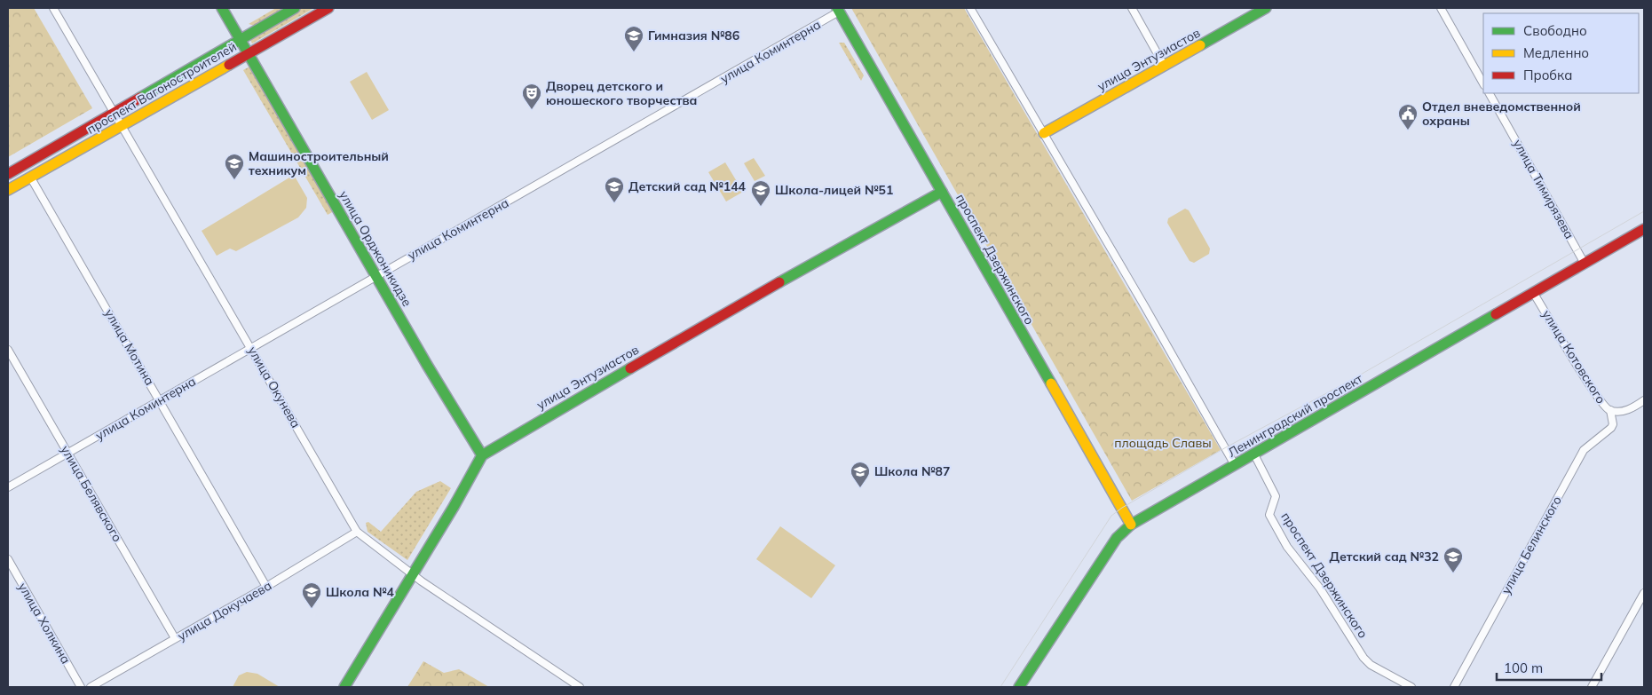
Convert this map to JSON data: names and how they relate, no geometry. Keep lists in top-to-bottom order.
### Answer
{
  "streets": {
    "street": [
      "улица Коминтерна",
      "улица Энтузиастов",
      "проспект Вагоностроителей",
      "улица Тимирязева",
      "улица Орджоникидзе",
      "проспект Дзержинского",
      "улица Мотина",
      "улица Котовского",
      "улица Окунева",
      "Ленинградский проспект",
      "улица Белявского",
      "улица Белинского",
      "улица Докучаева",
      "улица Холкина"
    ]
  },
  "crossings": [
    ["улица Коминтерна", "улица Орджоникидзе"],
    ["улица Коминтерна", "проспект Дзержинского"],
    ["улица Коминтерна", "улица Мотина"],
    ["улица Коминтерна", "улица Окунева"],
    ["улица Коминтерна", "улица Белявского"],
    ["улица Энтузиастов", "улица Орджоникидзе"],
    ["улица Энтузиастов", "проспект Дзержинского"],
    ["проспект Вагоностроителей", "улица Орджоникидзе"],
    ["проспект Вагоностроителей", "улица Мотина"],
    ["проспект Вагоностроителей", "улица Окунева"],
    ["улица Тимирязева", "Ленинградский проспект"],
    ["проспект Дзержинского", "Ленинградский проспект"],
    ["улица Мотина", "улица Докучаева"],
    ["улица Котовского", "Ленинградский проспект"],
    ["улица Котовского", "улица Белинского"],
    ["улица Окунева", "улица Докучаева"],
    ["улица Белявского", "улица Докучаева"]
  ],
  "parks": ["площадь Славы"],
  "places": {
    "school or university": [
      "Гимназия №86",
      "Машиностроительный техникум",
      "Детский сад №144",
      "Школа-лицей №51",
      "Школа №87",
      "Детский сад №32",
      "Школа №4"
    ],
    "theatre": ["Дворец детского и юношеского творчества"],
    "public building": ["Отдел вневедомственной охраны"]
  },
  "legend": ["Свободно", "Медленно", "Пробка"],
  "scale_bar": "100 m"
}
